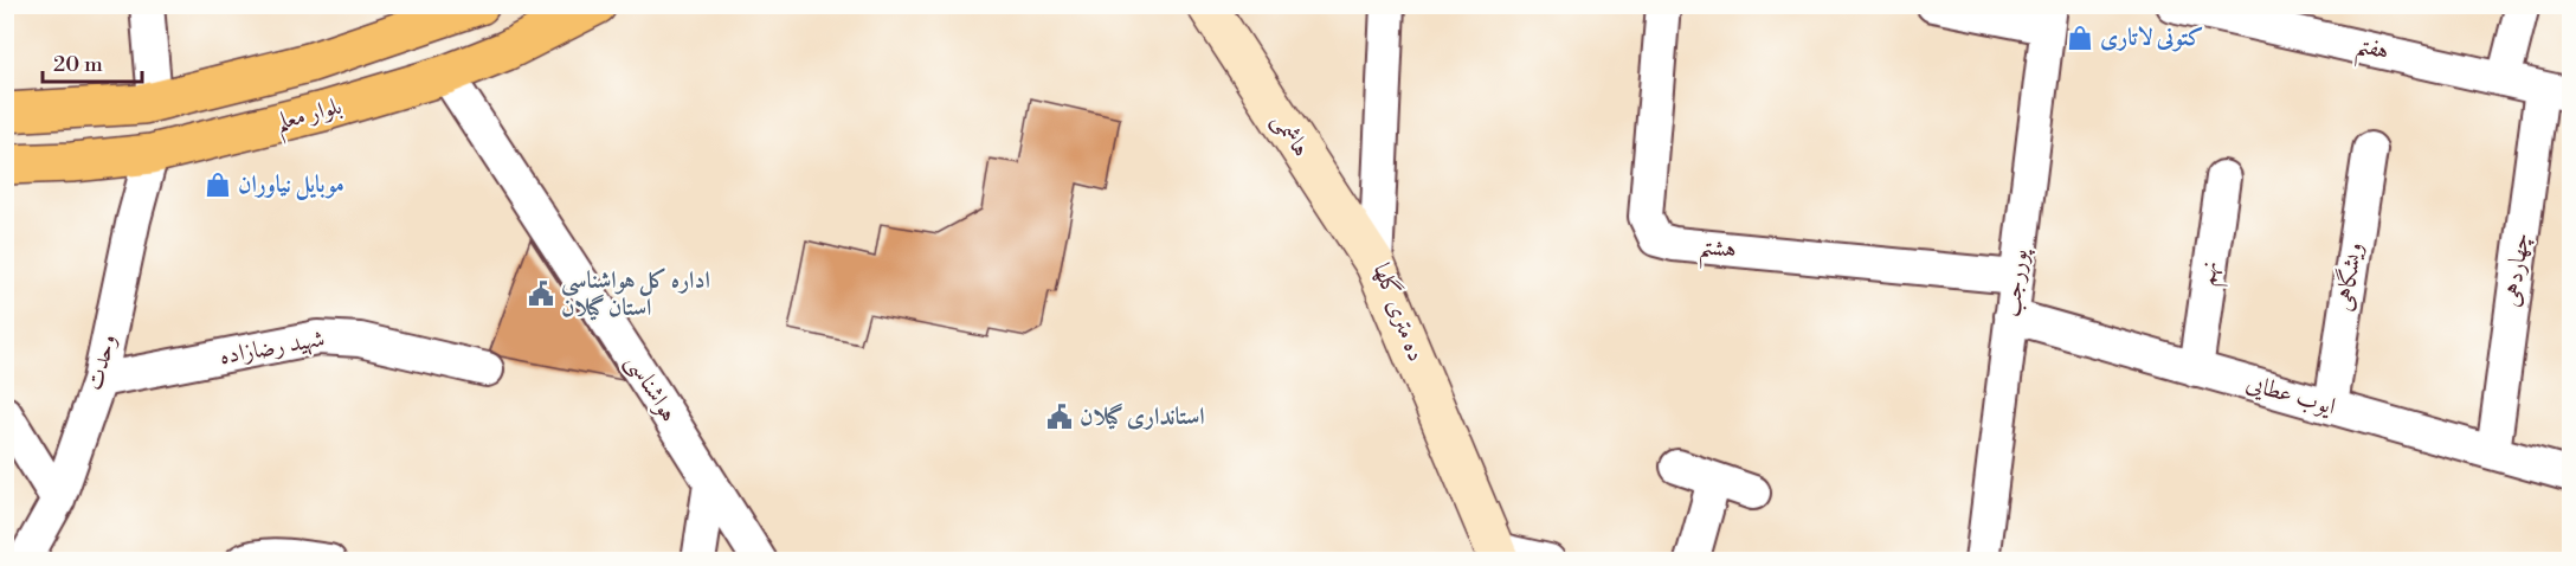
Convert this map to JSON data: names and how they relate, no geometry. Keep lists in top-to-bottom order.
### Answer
{
  "streets": {
    "main road": ["بلوار معلم"],
    "street": [
      "هفتم",
      "هاشمی",
      "هشتم",
      "چهاردهی",
      "نهم",
      "ویشگاهی",
      "پوررجب",
      "ده متری گلها",
      "شهید رضازاده",
      "وحدت",
      "هواشناسی",
      "ایوب عطایی"
    ]
  },
  "crossings": [
    ["هفتم", "چهاردهی"],
    ["بلوار معلم", "وحدت"],
    ["بلوار معلم", "هواشناسی"],
    ["هاشمی", "ده متری گلها"],
    ["هشتم", "پوررجب"],
    ["چهاردهی", "ایوب عطایی"],
    ["نهم", "ایوب عطایی"],
    ["ویشگاهی", "ایوب عطایی"],
    ["پوررجب", "ایوب عطایی"],
    ["شهید رضازاده", "وحدت"]
  ],
  "places": {
    "shop": ["کتونی لاتاری", "موبایل نیاوران"],
    "public building": ["اداره کل هواشناسی استان گیلان", "استانداری گیلان"]
  },
  "scale_bar": "20 m"
}
